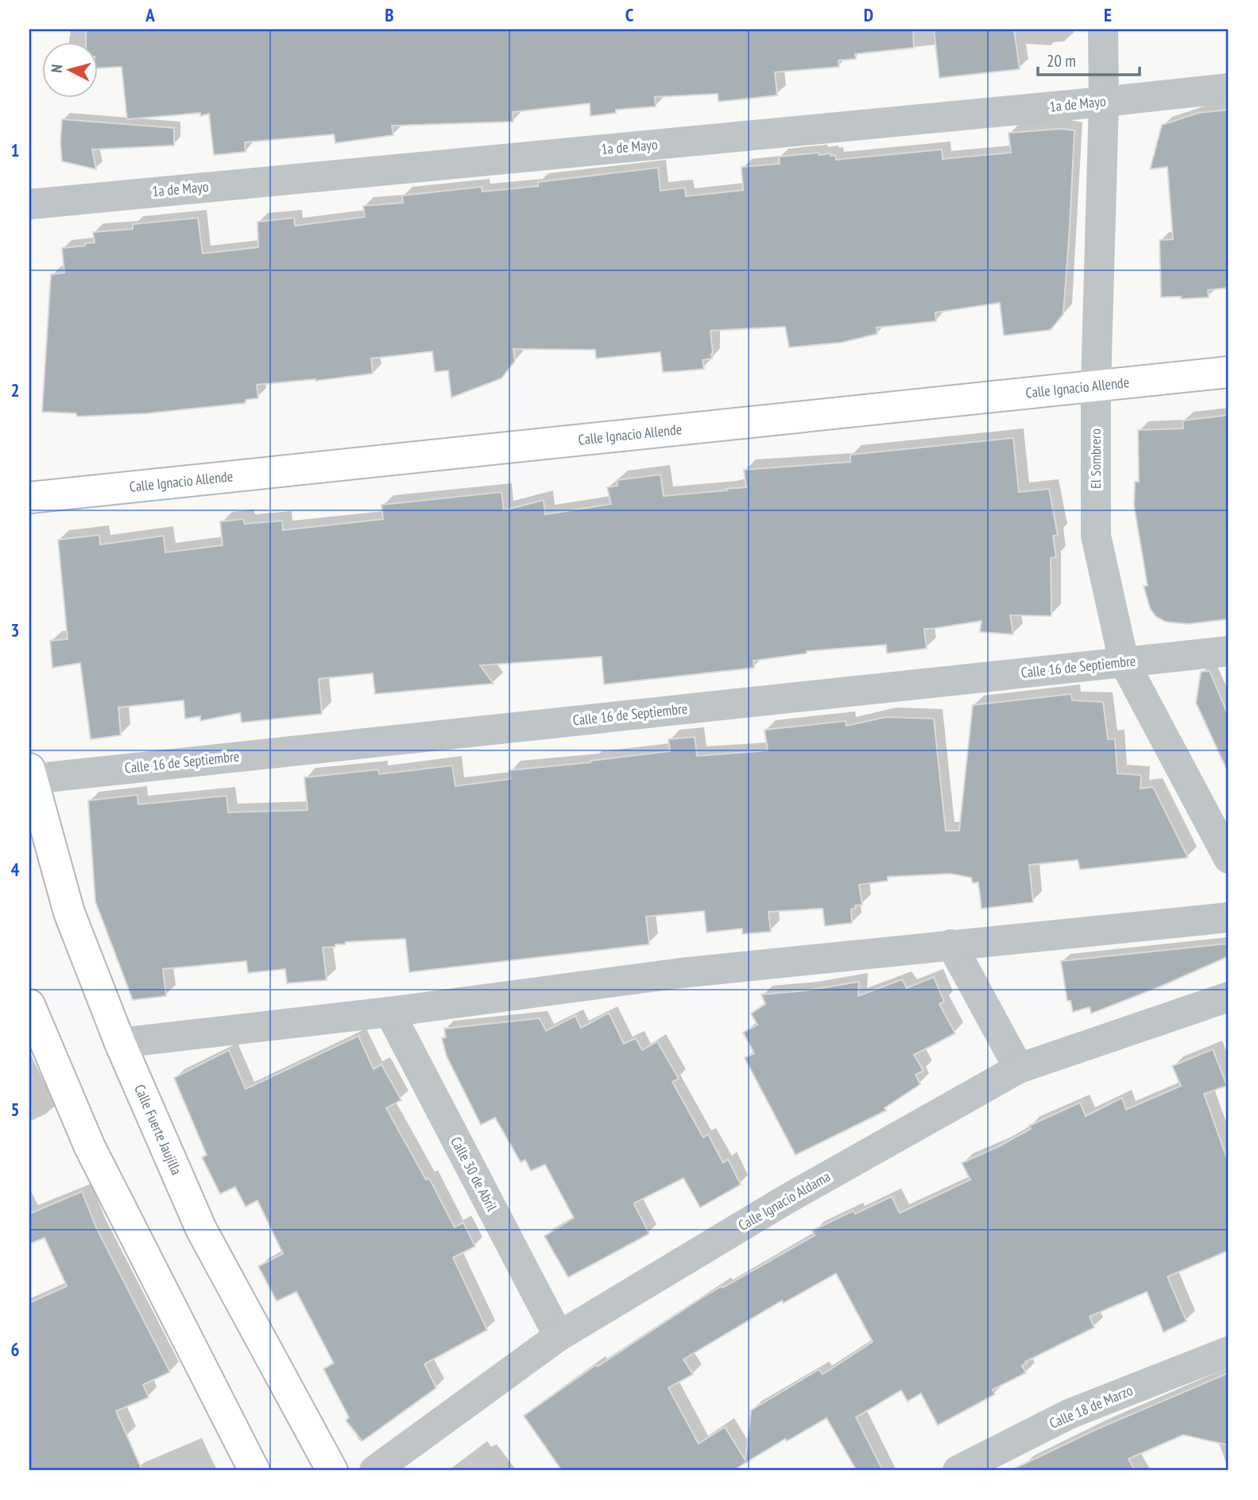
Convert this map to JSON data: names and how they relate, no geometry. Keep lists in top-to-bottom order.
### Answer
{
  "streets": {
    "main road": ["Calle Ignacio Allende", "Calle Fuerte Jaujilla"],
    "street": [
      "1a de Mayo",
      "El Sombrero",
      "Calle 16 de Septiembre",
      "Calle 30 de Abril",
      "Calle Ignacio Aldama",
      "Calle 18 de Marzo"
    ]
  },
  "crossings": [
    ["1a de Mayo", "El Sombrero"],
    ["Calle Ignacio Allende", "El Sombrero"],
    ["El Sombrero", "Calle 16 de Septiembre"],
    ["Calle 16 de Septiembre", "Calle Fuerte Jaujilla"],
    ["Calle 30 de Abril", "Calle Ignacio Aldama"]
  ],
  "scale_bar": "20 m",
  "north": "left",
  "grid": {
    "columns": [
      "A",
      "B",
      "C",
      "D",
      "E"
    ],
    "rows": [
      "1",
      "2",
      "3",
      "4",
      "5",
      "6"
    ]
  }
}
